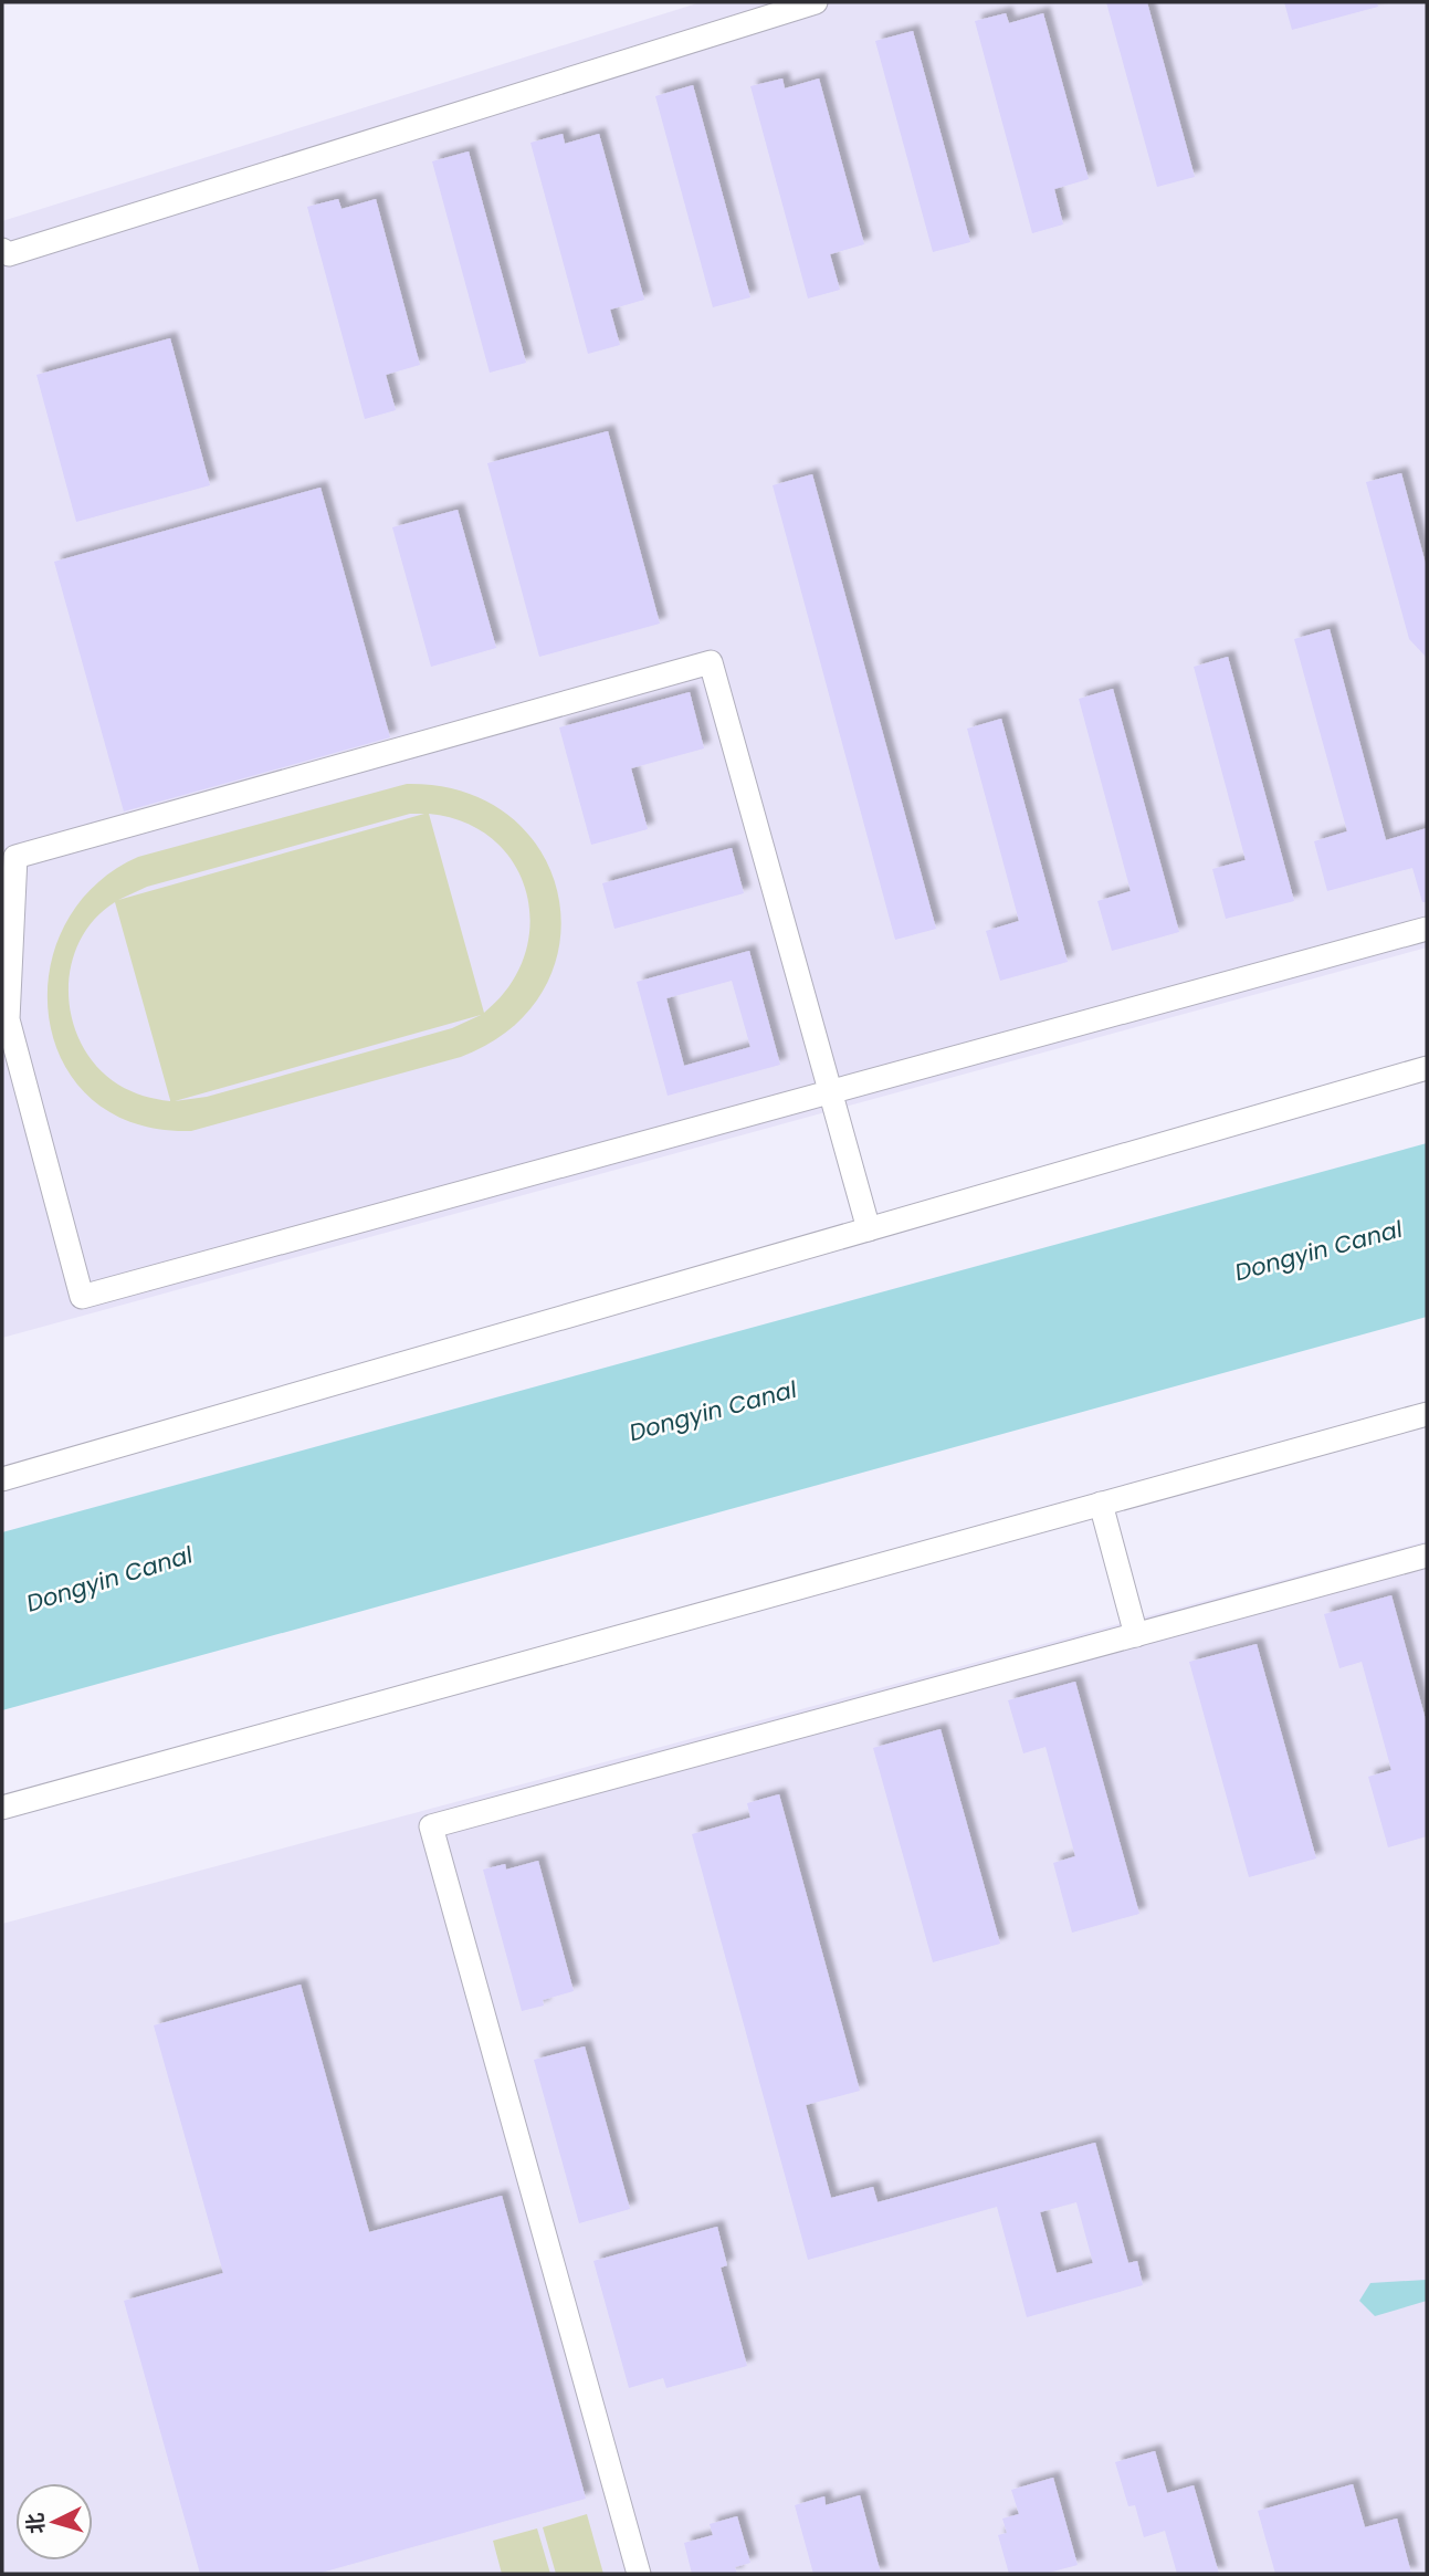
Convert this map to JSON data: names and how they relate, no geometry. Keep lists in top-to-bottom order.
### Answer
{
  "water": ["Dongyin Canal"],
  "north": "left"
}
